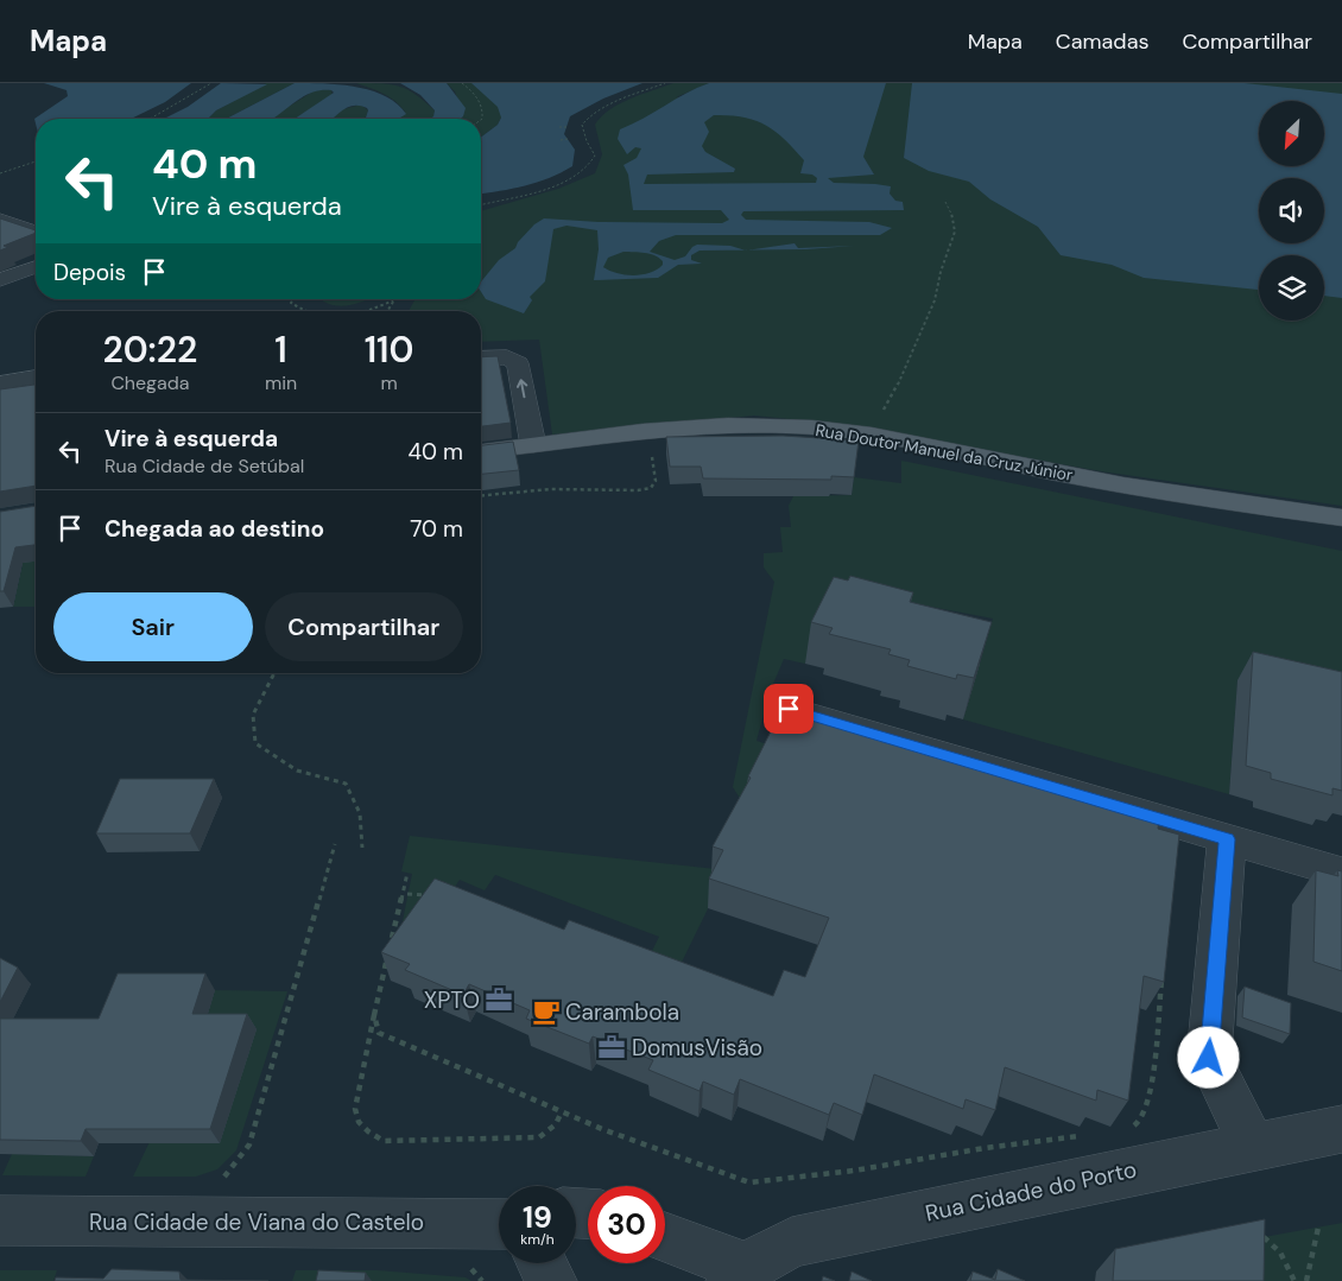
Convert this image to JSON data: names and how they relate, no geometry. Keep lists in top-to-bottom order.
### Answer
{
  "streets": {
    "main road": ["Rua Doutor Manuel da Cruz Júnior"],
    "street": ["Rua Cidade do Porto", "Rua Cidade de Viana do Castelo"]
  },
  "places": {
    "office": ["XPTO", "DomusVisão"],
    "cafe": ["Carambola"]
  },
  "north": "bottom left",
  "page": {
    "header": "Mapa",
    "nav": ["Mapa", "Camadas", "Compartilhar"],
    "turn": ["40 m", "Vire à esquerda"],
    "then": "Depois",
    "eta": [
      "20:22",
      "Chegada",
      "1",
      "min",
      "110",
      "m"
    ],
    "list": [
      {
        "name": "Vire à esquerda",
        "note": "Rua Cidade de Setúbal",
        "value": "40 m"
      },
      {
        "name": "Chegada ao destino",
        "value": "70 m"
      }
    ],
    "buttons": ["Sair", "Compartilhar"],
    "speed": "19 km/h",
    "limit": "30"
  }
}
